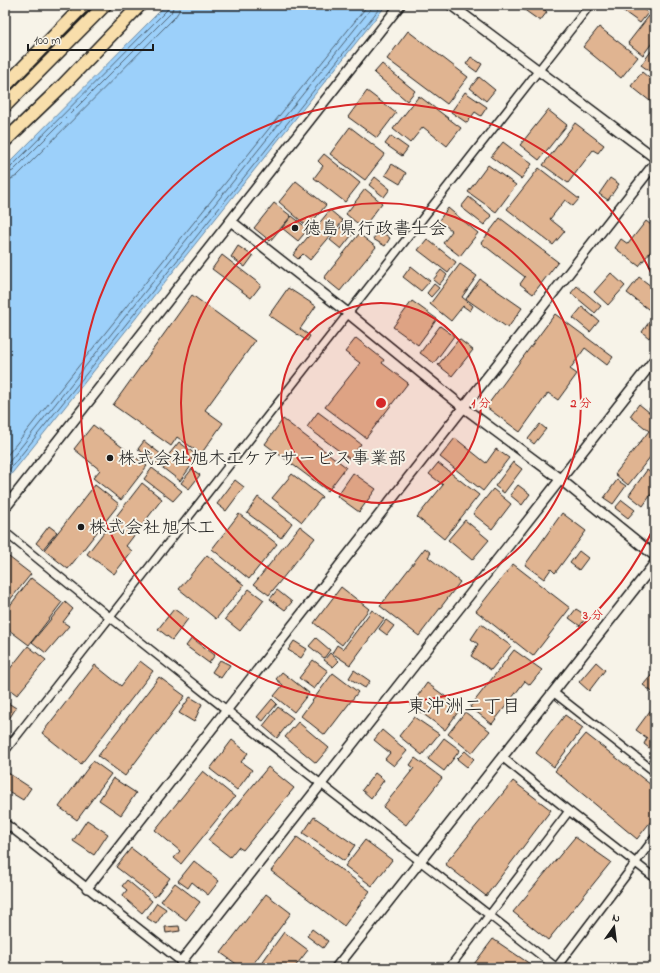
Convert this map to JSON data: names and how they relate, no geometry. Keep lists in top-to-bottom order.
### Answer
{
  "districts": ["東沖洲二丁目"],
  "places": ["徳島県行政書士会", "株式会社旭木工ケアサービス事業部", "株式会社旭木工"],
  "scale_bar": "100 m",
  "north": "top",
  "rings": ["1 分", "2 分", "3 分"]
}
